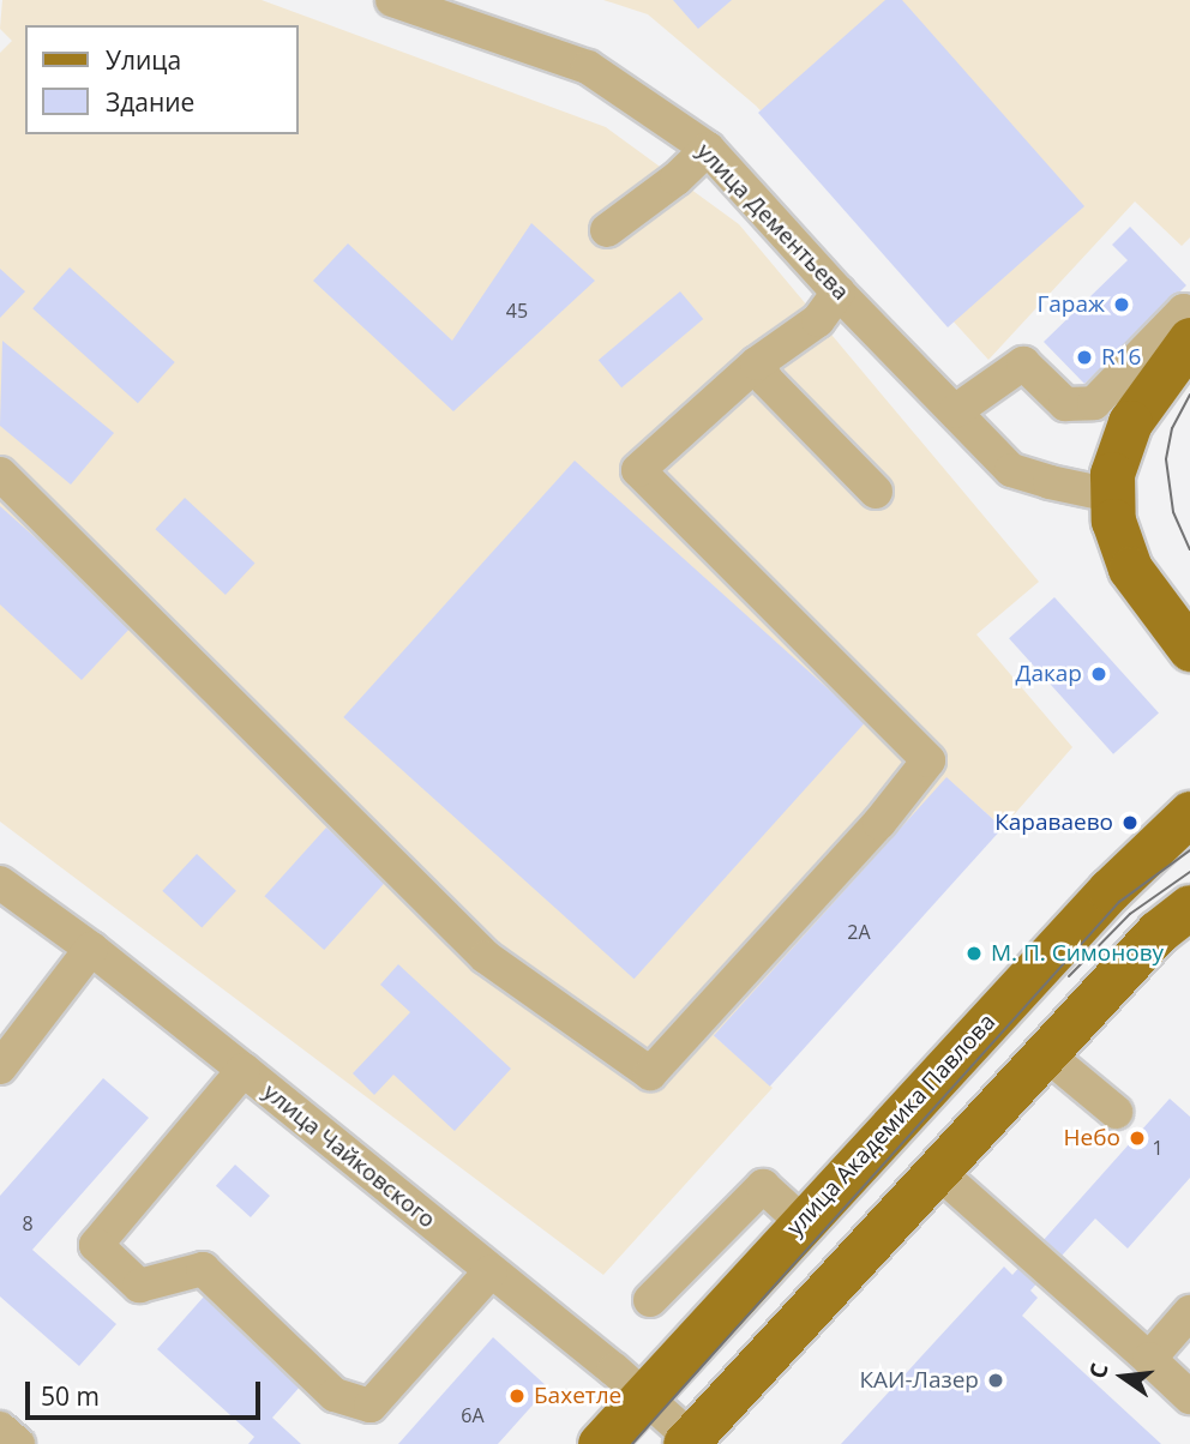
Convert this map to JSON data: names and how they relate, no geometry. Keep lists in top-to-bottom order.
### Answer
{
  "streets": {
    "main road": ["улица Академика Павлова"],
    "street": ["улица Дементьева", "улица Чайковского"]
  },
  "crossings": [
    ["улица Академика Павлова", "улица Чайковского"]
  ],
  "places": [
    "Гараж",
    "R16",
    "Дакар",
    "Караваево",
    "М. П. Симонову",
    "Небо",
    "КАИ-Лазер",
    "Бахетле"
  ],
  "house_numbers": [
    "45",
    "2А",
    "1",
    "8",
    "6А"
  ],
  "legend": ["Улица", "Здание"],
  "scale_bar": "50 m",
  "north": "left"
}
